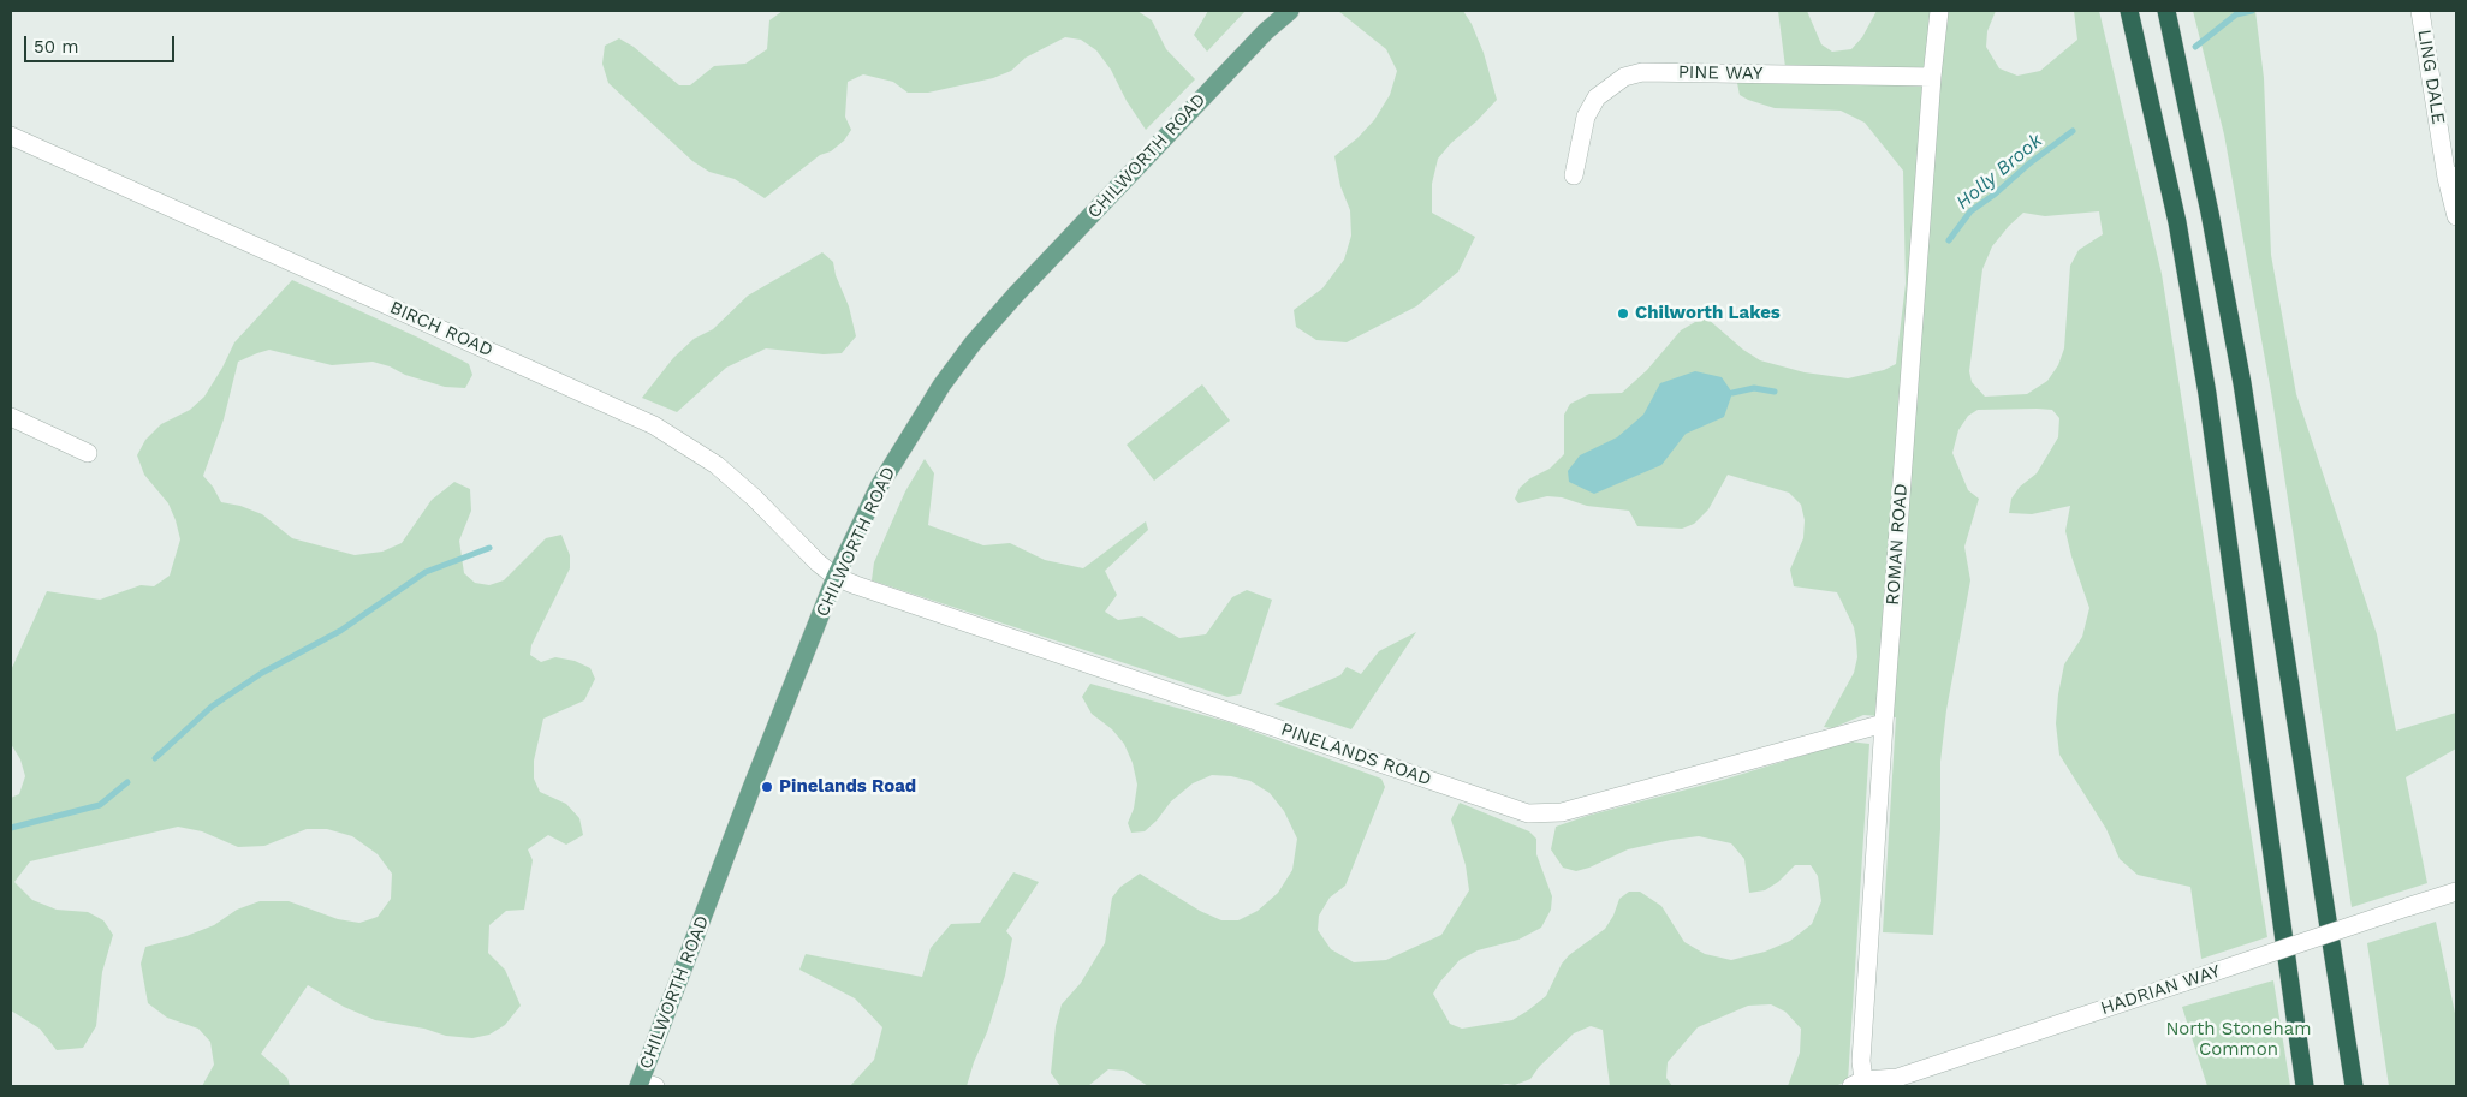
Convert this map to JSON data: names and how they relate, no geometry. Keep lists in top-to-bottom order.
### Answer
{
  "streets": {
    "main road": ["CHILWORTH ROAD"],
    "street": [
      "PINE WAY",
      "LING DALE",
      "BIRCH ROAD",
      "ROMAN ROAD",
      "PINELANDS ROAD",
      "HADRIAN WAY"
    ]
  },
  "crossings": [
    ["PINE WAY", "ROMAN ROAD"],
    ["CHILWORTH ROAD", "BIRCH ROAD"],
    ["CHILWORTH ROAD", "PINELANDS ROAD"],
    ["BIRCH ROAD", "PINELANDS ROAD"],
    ["ROMAN ROAD", "PINELANDS ROAD"],
    ["ROMAN ROAD", "HADRIAN WAY"]
  ],
  "water": ["Holly Brook"],
  "parks": ["North Stoneham Common"],
  "places": ["Chilworth Lakes", "Pinelands Road"],
  "scale_bar": "50 m"
}
